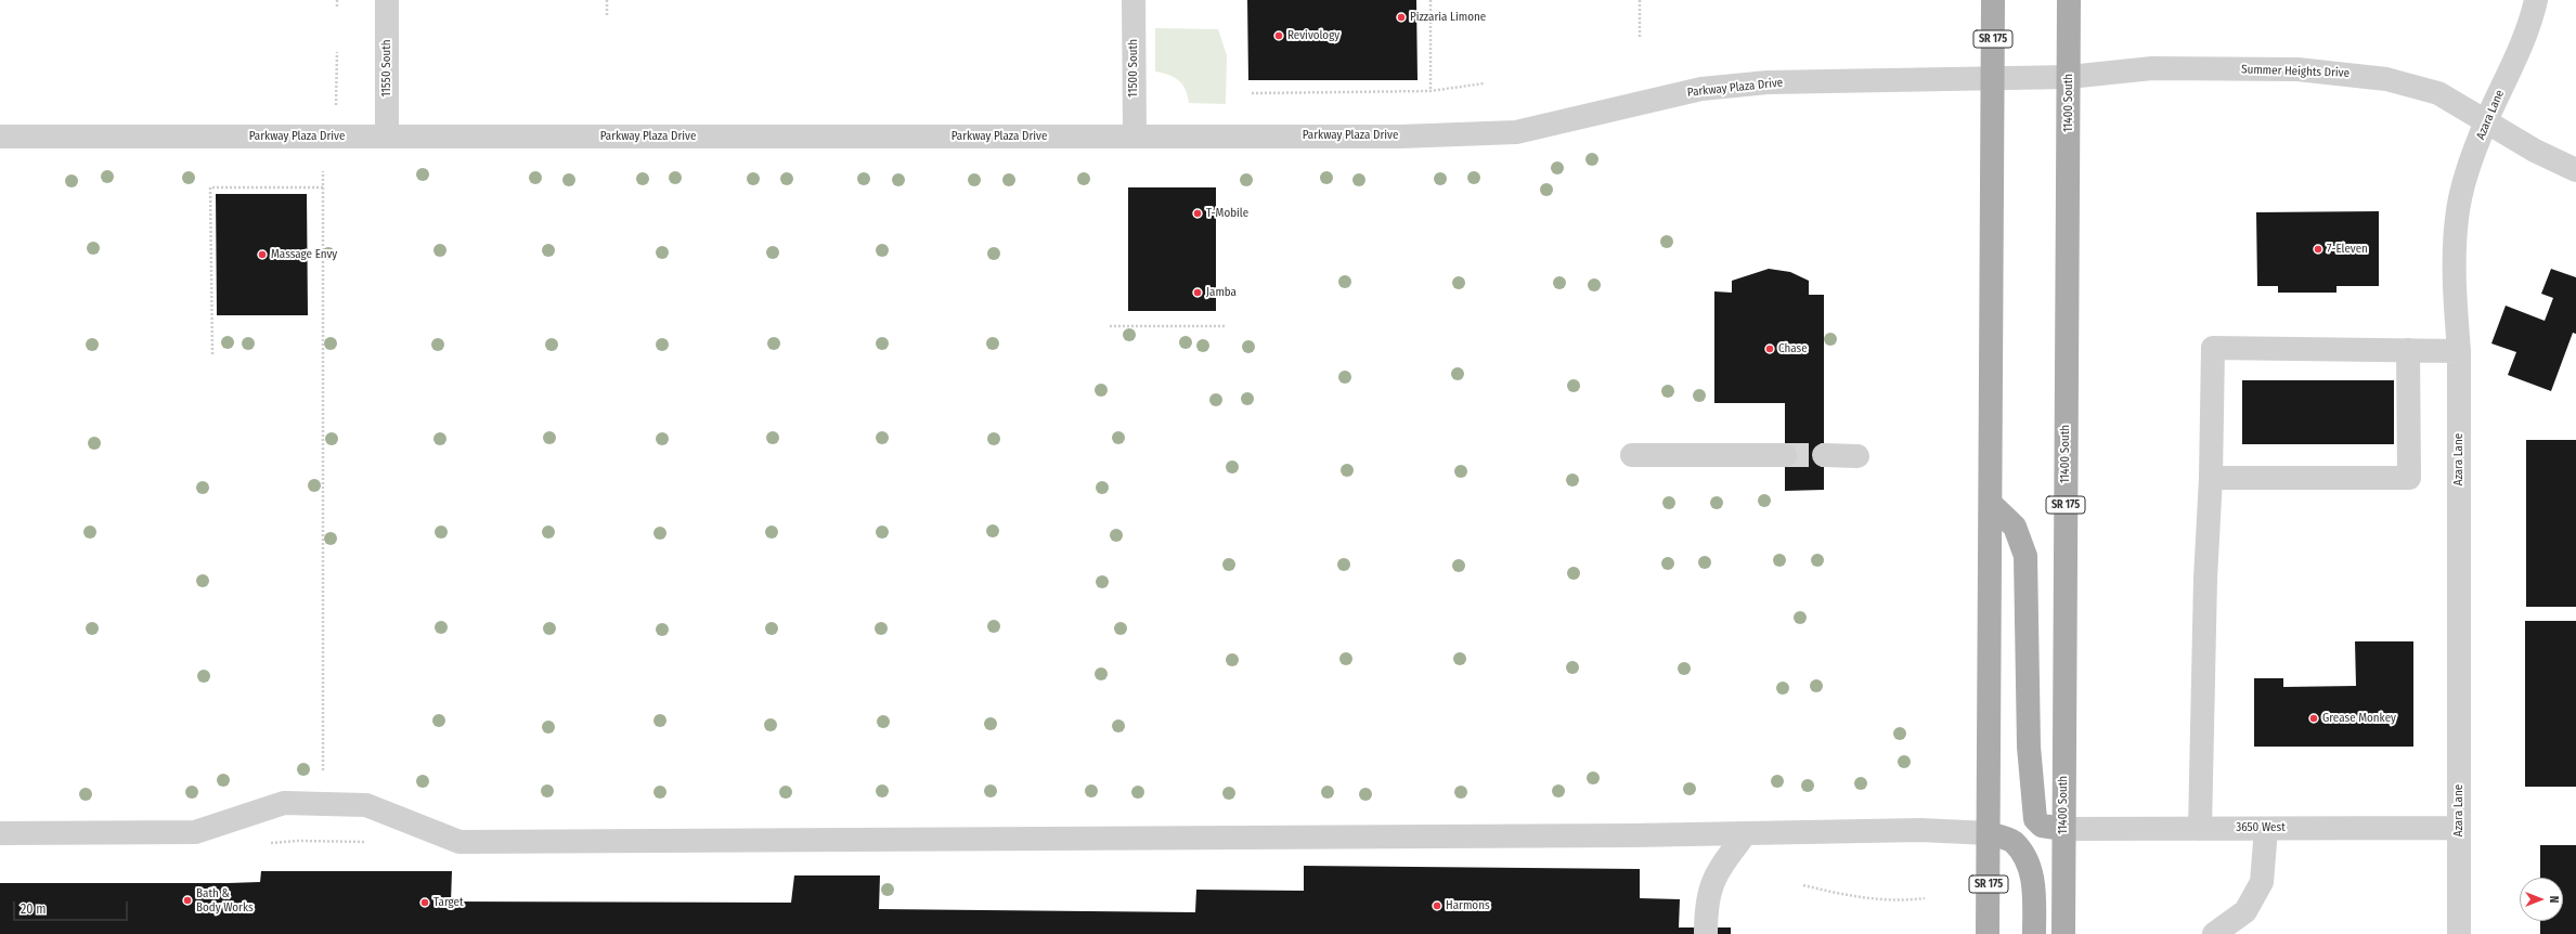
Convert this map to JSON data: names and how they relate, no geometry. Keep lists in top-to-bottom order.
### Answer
{
  "streets": {
    "main road": ["SR 175", "11400 South"],
    "street": [
      "11550 South",
      "11500 South",
      "Summer Heights Drive",
      "Parkway Plaza Drive",
      "Azara Lane",
      "3650 West"
    ]
  },
  "crossings": [
    ["SR 175", "Summer Heights Drive"],
    ["SR 175", "Parkway Plaza Drive"],
    ["11550 South", "Parkway Plaza Drive"],
    ["11500 South", "Parkway Plaza Drive"],
    ["Summer Heights Drive", "Parkway Plaza Drive"],
    ["Summer Heights Drive", "11400 South"],
    ["Summer Heights Drive", "Azara Lane"],
    ["11400 South", "3650 West"],
    ["Azara Lane", "3650 West"]
  ],
  "places": [
    "Pizzaria Limone",
    "Revivology",
    "T-Mobile",
    "7-Eleven",
    "Massage Envy",
    "Jamba",
    "Chase",
    "Grease Monkey",
    "Bath & Body Works",
    "Target",
    "Harmons"
  ],
  "scale_bar": "20 m",
  "north": "right"
}
